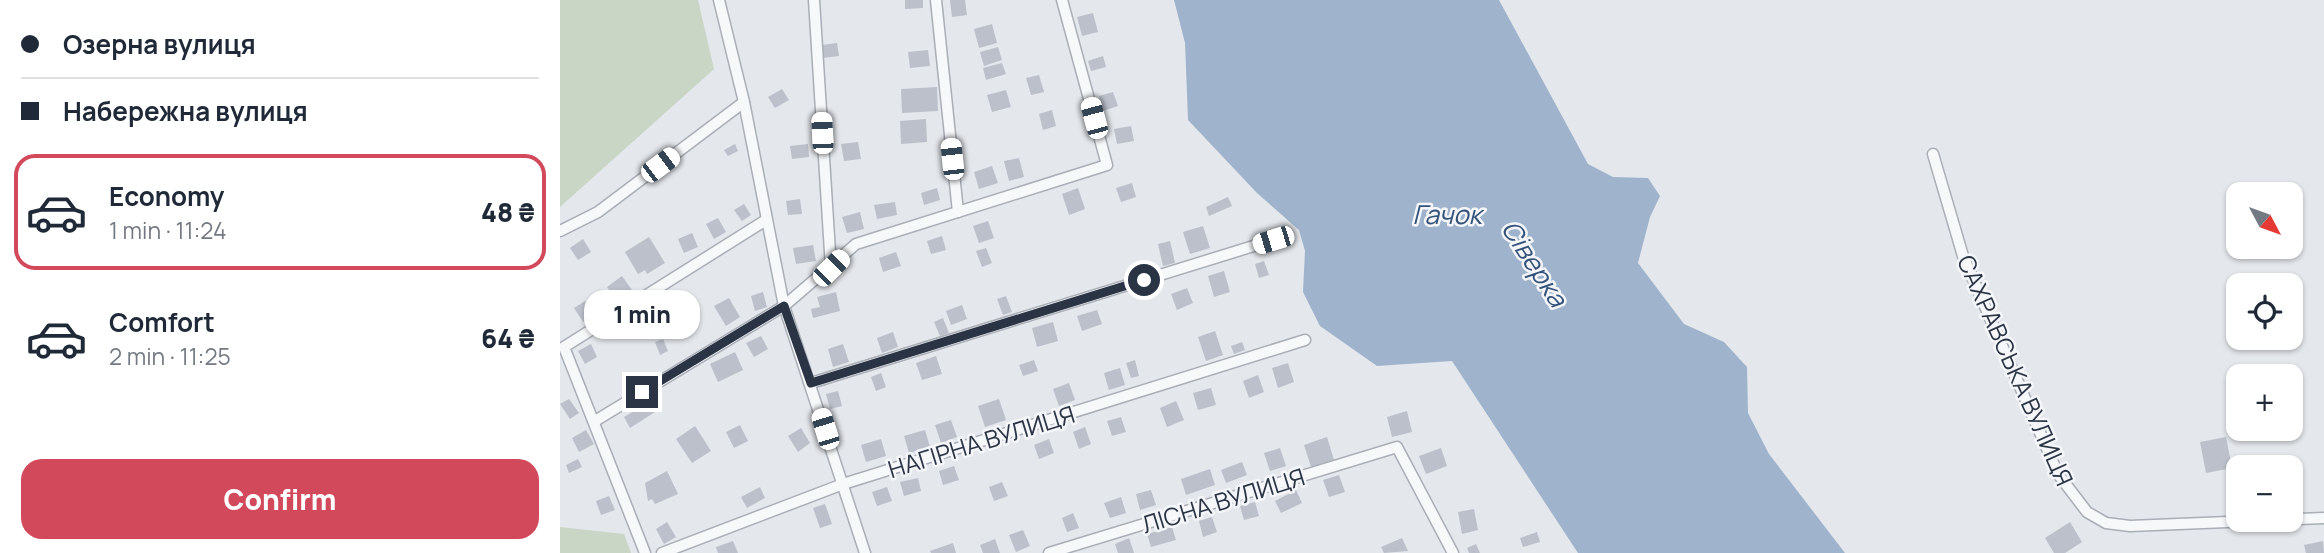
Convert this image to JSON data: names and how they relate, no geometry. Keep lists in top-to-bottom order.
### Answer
{
  "streets": {
    "street": ["САХРАВСЬКА ВУЛИЦЯ", "НАГІРНА ВУЛИЦЯ", "ЛІСНА ВУЛИЦЯ"]
  },
  "water": ["Гачок", "Сіверка"],
  "north": "bottom right",
  "page": {
    "banner": ["Озерна вулиця", "Набережна вулиця"],
    "list": [
      {
        "name": "Economy",
        "note": "1 min · 11:24",
        "value": "48 ₴"
      },
      {
        "name": "Comfort",
        "note": "2 min · 11:25",
        "value": "64 ₴"
      }
    ],
    "map_buttons": ["+", "−"],
    "bubble": "1 min",
    "buttons": "Confirm"
  }
}
